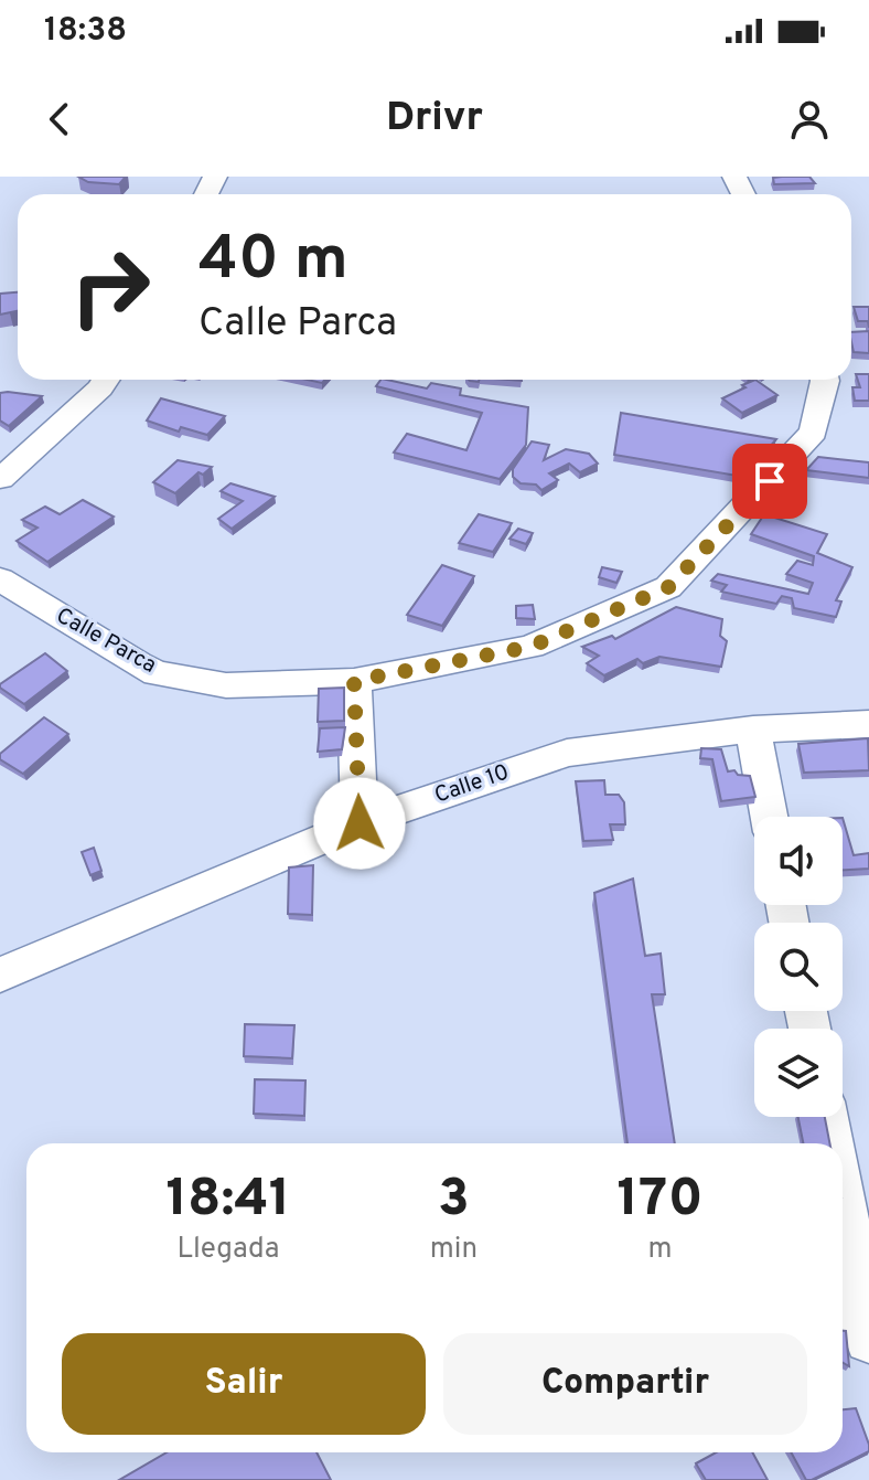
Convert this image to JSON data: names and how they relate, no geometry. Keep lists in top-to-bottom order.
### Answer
{
  "streets": {
    "street": ["Calle Parca", "Calle 10"]
  },
  "page": {
    "status": "18:38",
    "header": "Drivr",
    "turn": ["40 m", "Calle Parca"],
    "eta": [
      "18:41",
      "Llegada",
      "3",
      "min",
      "170",
      "m"
    ],
    "buttons": ["Salir", "Compartir"]
  }
}
